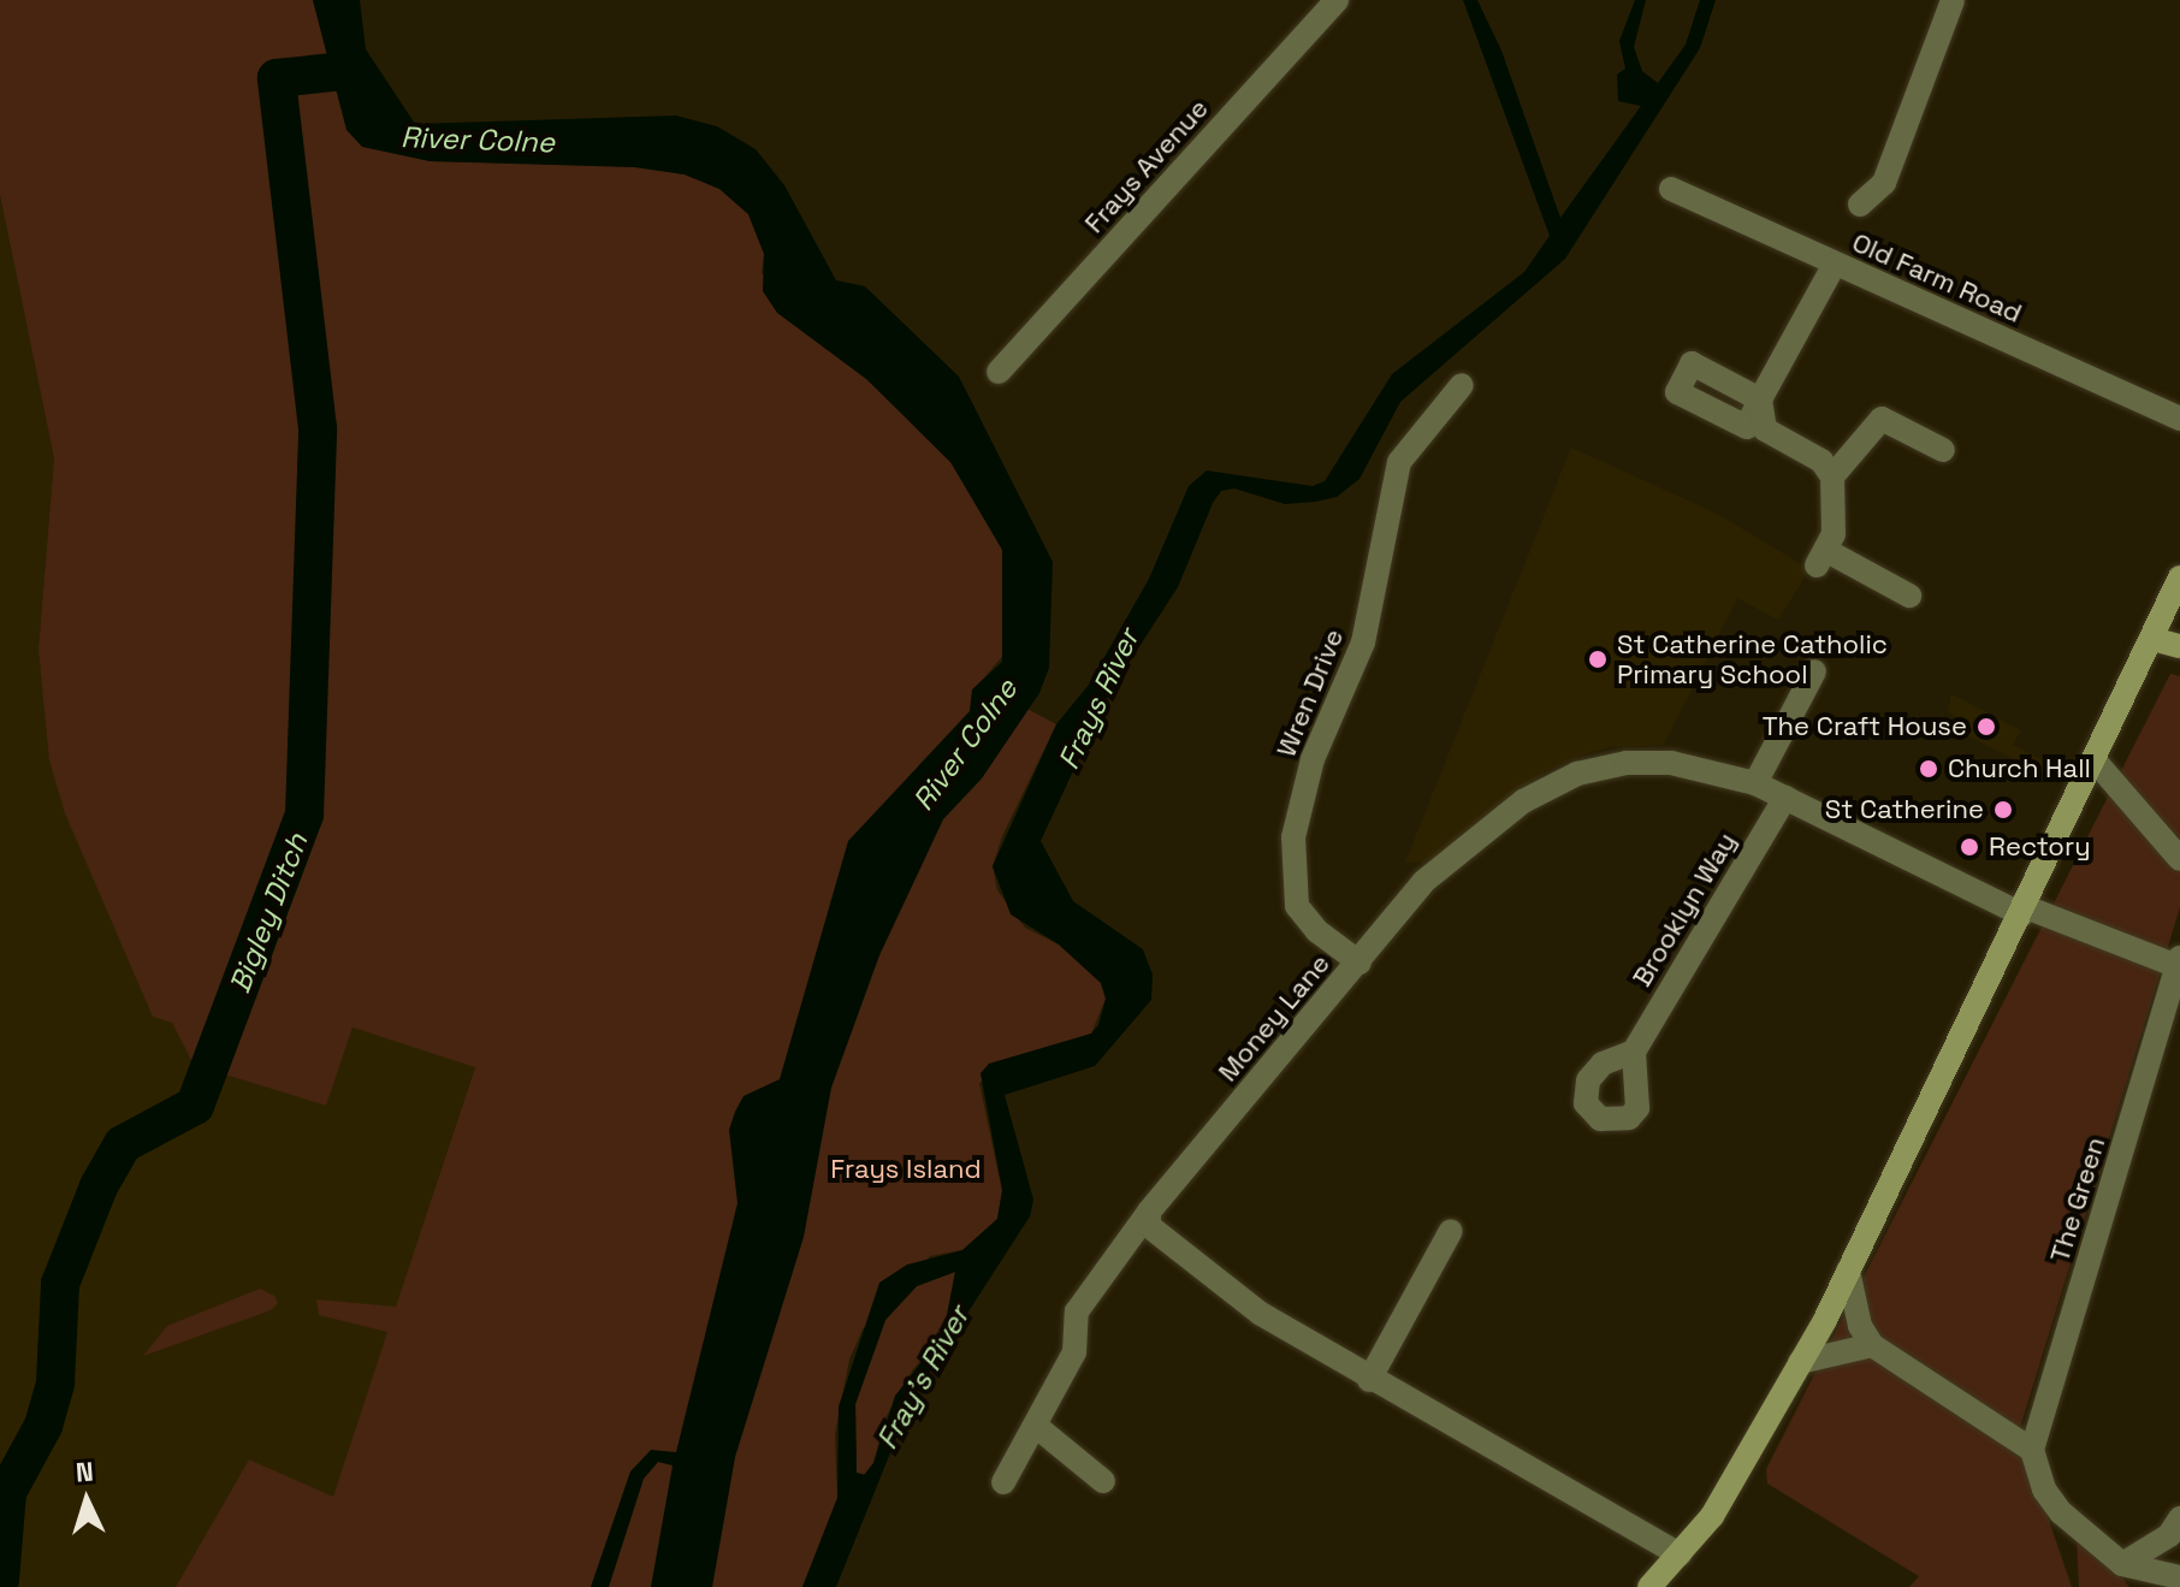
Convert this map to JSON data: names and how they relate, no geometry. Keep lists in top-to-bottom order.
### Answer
{
  "streets": {
    "street": [
      "Frays Avenue",
      "Old Farm Road",
      "Wren Drive",
      "Brooklyn Way",
      "Money Lane",
      "The Green"
    ]
  },
  "crossings": [
    ["Wren Drive", "Money Lane"],
    ["Brooklyn Way", "Money Lane"],
    ["Money Lane", "The Green"]
  ],
  "water": [
    "River Colne",
    "Frays River",
    "Bigley Ditch",
    "Fray's River"
  ],
  "parks": ["Frays Island"],
  "places": [
    "St Catherine Catholic Primary School",
    "The Craft House",
    "Church Hall",
    "St Catherine",
    "Rectory"
  ],
  "north": "top"
}
